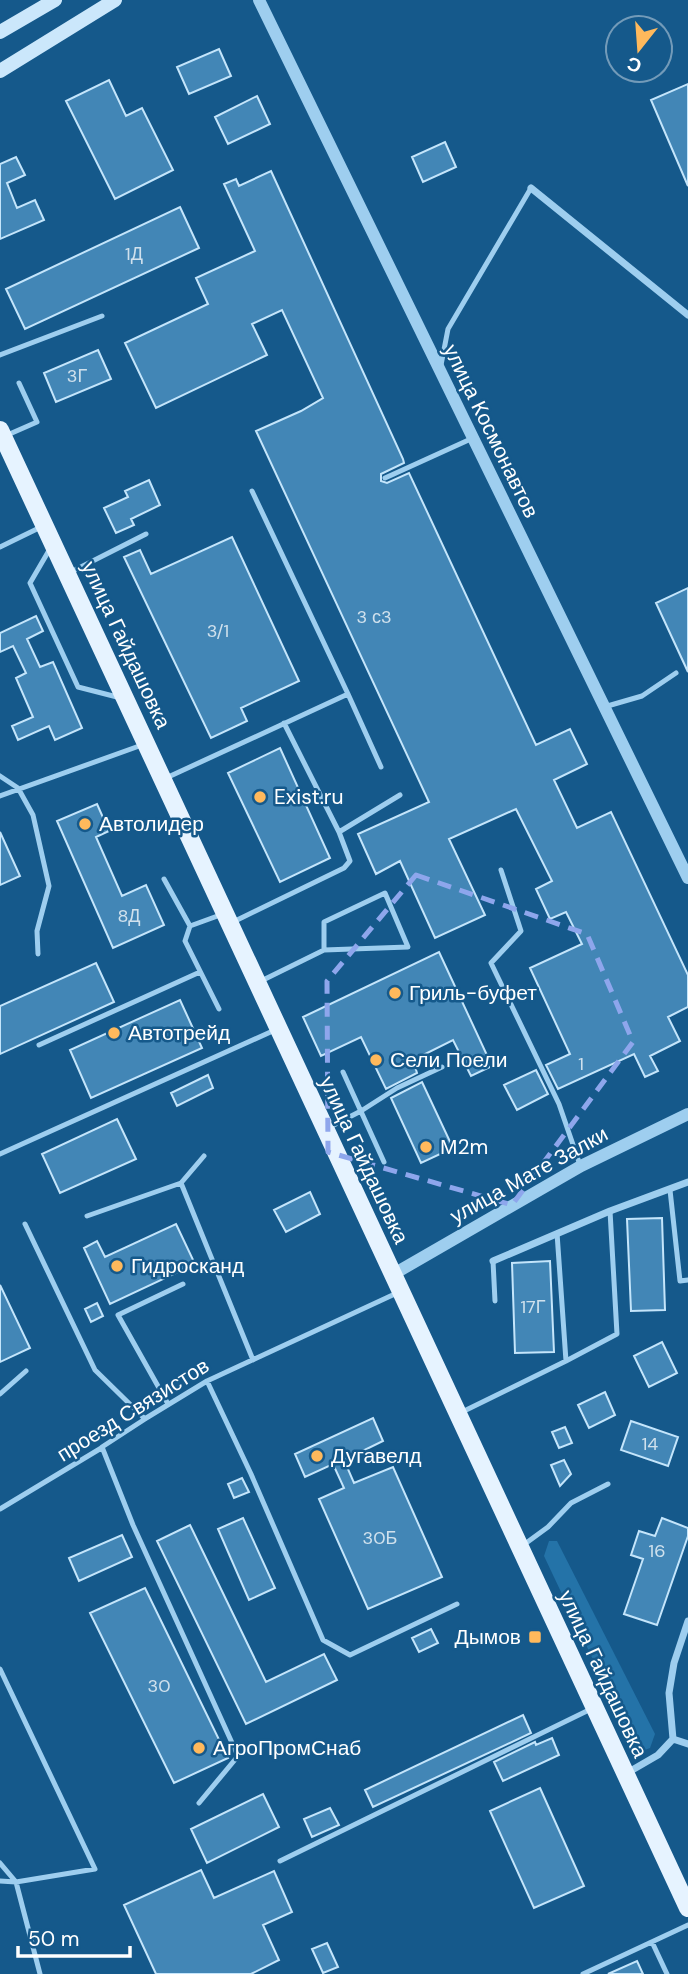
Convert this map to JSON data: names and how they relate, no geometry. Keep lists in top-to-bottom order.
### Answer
{
  "streets": {
    "main road": ["улица Гайдашовка"],
    "street": ["улица Космонавтов", "улица Мате Залки"],
    "lane": ["проезд Связистов"]
  },
  "crossings": [
    ["улица Гайдашовка", "улица Мате Залки"],
    ["улица Гайдашовка", "проезд Связистов"],
    ["улица Мате Залки", "проезд Связистов"]
  ],
  "places": {
    "other": [
      "Exist.ru",
      "Автолидер",
      "Гриль-буфет",
      "Автотрейд",
      "Сели Поели",
      "М2m",
      "Гидросканд",
      "Дугавелд",
      "АгроПромСнаб"
    ],
    "transit": ["Дымов"]
  },
  "house_numbers": [
    "1Д",
    "3Г",
    "3 с3",
    "3/1",
    "8Д",
    "1",
    "17Г",
    "14",
    "30Б",
    "16",
    "30"
  ],
  "scale_bar": "50 m",
  "north": "bottom"
}
